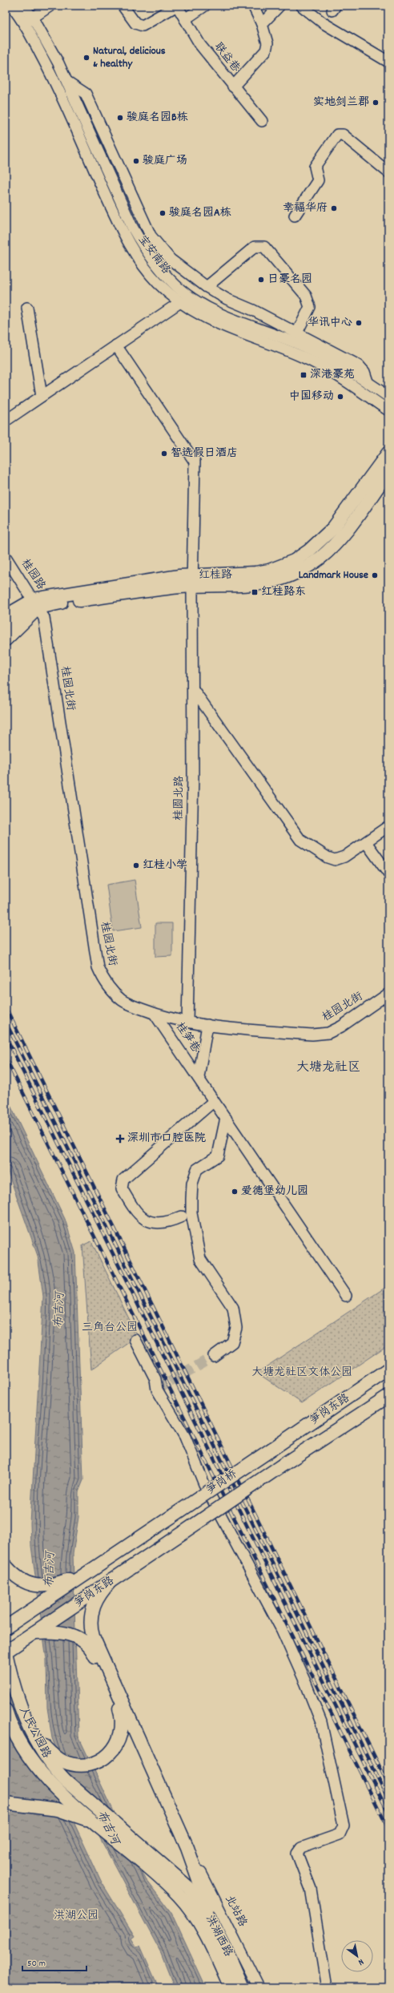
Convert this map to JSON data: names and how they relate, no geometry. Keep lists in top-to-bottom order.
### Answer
{
  "streets": {
    "main road": [
      "红桂路",
      "笋岗东路",
      "笋岗桥",
      "人民公园路",
      "洪湖西路"
    ],
    "street": [
      "联益巷",
      "宝安南路",
      "桂园路",
      "桂园北街",
      "桂圆北路",
      "桂笋巷",
      "北站路"
    ]
  },
  "crossings": [
    ["桂园路", "红桂路"],
    ["桂园路", "桂园北街"],
    ["红桂路", "桂园北街"],
    ["红桂路", "桂圆北路"],
    ["桂园北街", "桂圆北路"],
    ["桂园北街", "桂笋巷"],
    ["笋岗东路", "笋岗桥"],
    ["笋岗东路", "人民公园路"],
    ["人民公园路", "洪湖西路"]
  ],
  "districts": ["大塘龙社区"],
  "water": ["布吉河"],
  "parks": ["三角台公园", "大塘龙社区文体公园", "洪湖公园"],
  "places": {
    "other": [
      "Natural, delicious & healthy",
      "实地剑兰郡",
      "骏庭名园B栋",
      "骏庭广场",
      "幸福华府",
      "骏庭名园A栋",
      "日豪名园",
      "华讯中心",
      "中国移动",
      "智选假日酒店",
      "Landmark House",
      "红桂小学",
      "爱德堡幼儿园"
    ],
    "transit": ["深港豪苑", "红桂路东"],
    "health": ["深圳市口腔医院"]
  },
  "scale_bar": "50 m",
  "north": "bottom right"
}
